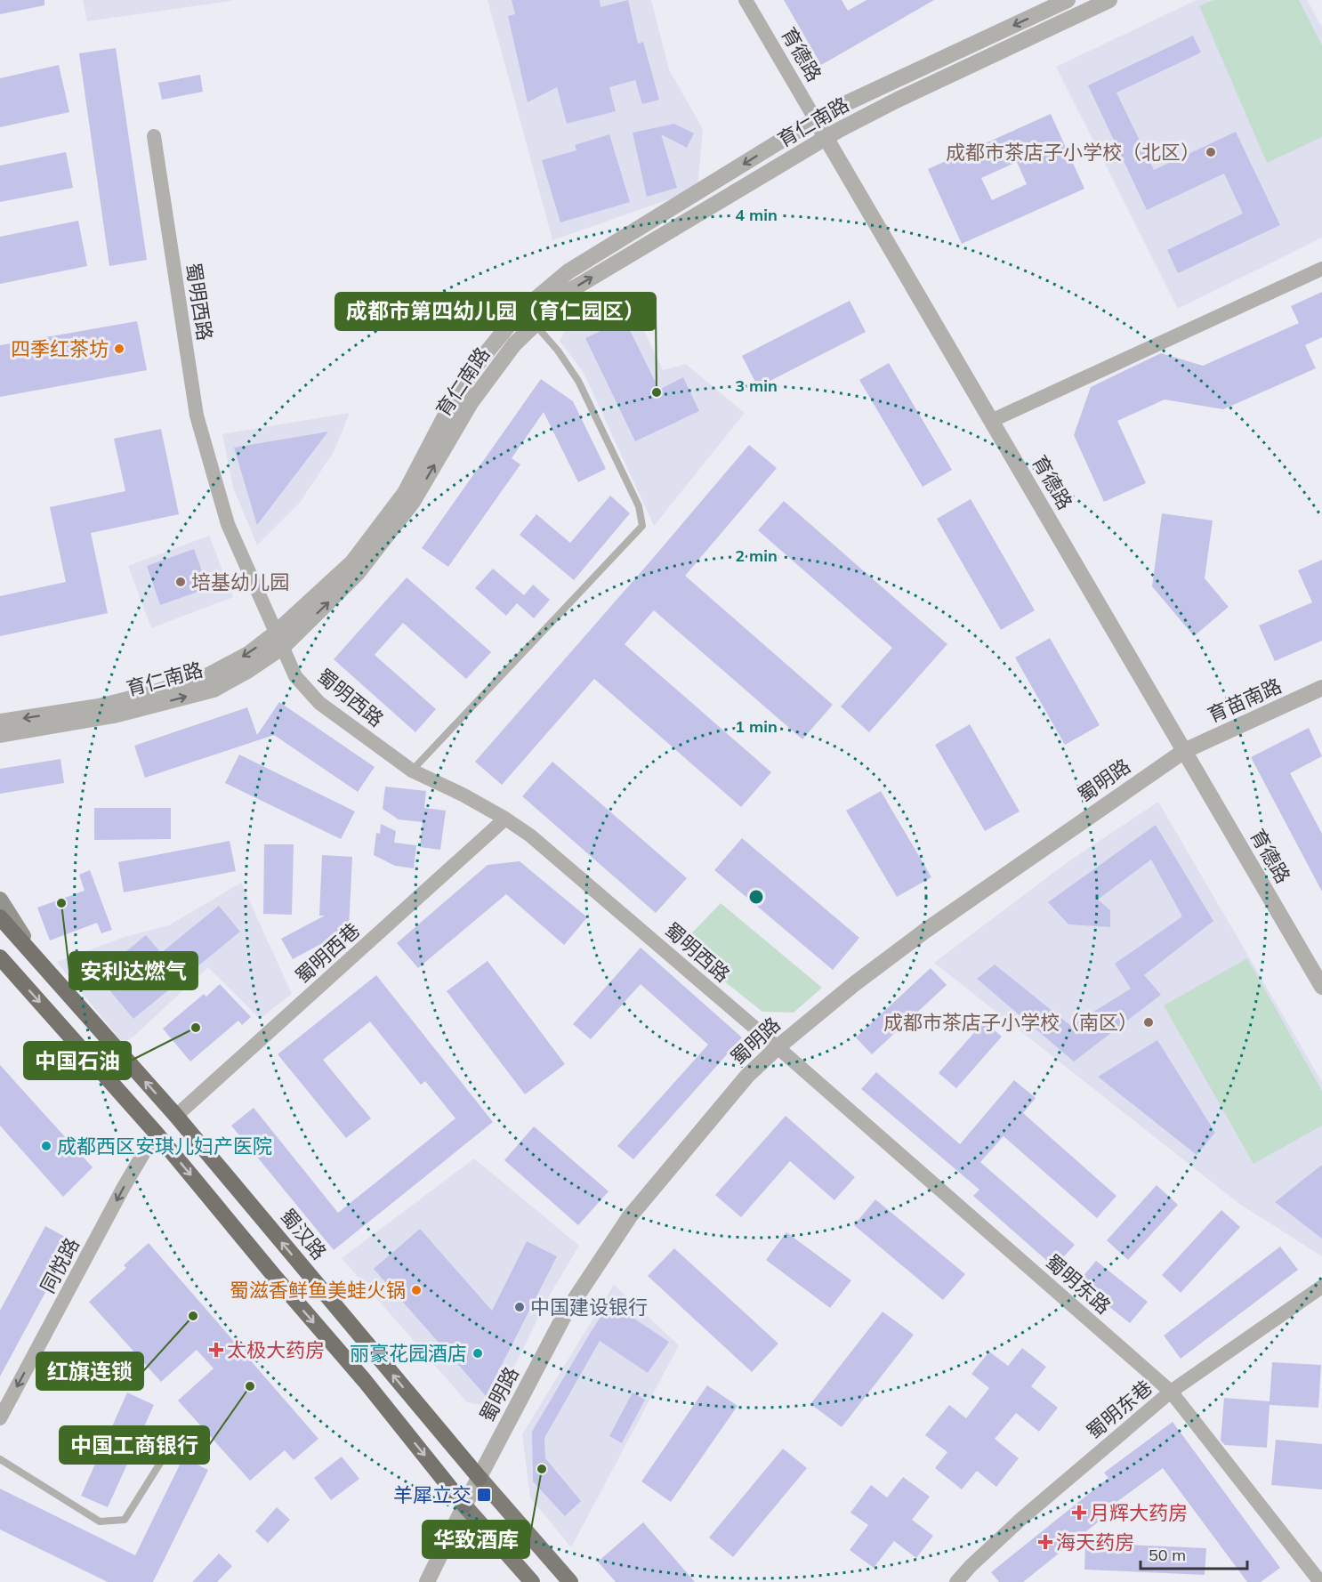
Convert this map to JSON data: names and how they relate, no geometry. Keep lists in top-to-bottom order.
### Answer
{
  "streets": {
    "highway": ["蜀汉路"],
    "street": [
      "育德路",
      "育仁南路",
      "蜀明西路",
      "育苗南路",
      "蜀明路",
      "蜀明西巷",
      "同悦路",
      "蜀明东路",
      "蜀明东巷"
    ]
  },
  "crossings": [
    ["育德路", "育仁南路"],
    ["育德路", "育苗南路"],
    ["育德路", "蜀明路"],
    ["育仁南路", "蜀明西路"],
    ["蜀明西路", "蜀明路"],
    ["蜀明西路", "蜀明西巷"],
    ["蜀明西路", "蜀明东路"],
    ["育苗南路", "蜀明路"],
    ["蜀明路", "蜀汉路"],
    ["蜀明路", "蜀明东路"],
    ["蜀明西巷", "蜀汉路"],
    ["蜀明东路", "蜀明东巷"]
  ],
  "one_way": ["同悦路"],
  "places": {
    "other": [
      "成都市茶店子小学校（北区）",
      "四季红茶坊",
      "成都市第四幼儿园（育仁园区）",
      "培基幼儿园",
      "安利达燃气",
      "成都市茶店子小学校（南区）",
      "中国石油",
      "成都西区安琪儿妇产医院",
      "蜀滋香鲜鱼美蛙火锅",
      "中国建设银行",
      "红旗连锁",
      "丽豪花园酒店",
      "中国工商银行",
      "华致酒库"
    ],
    "health": ["太极大药房", "月辉大药房", "海天药房"],
    "transit": ["羊犀立交"]
  },
  "scale_bar": "50 m",
  "rings": [
    "4 min",
    "3 min",
    "2 min",
    "1 min"
  ]
}
